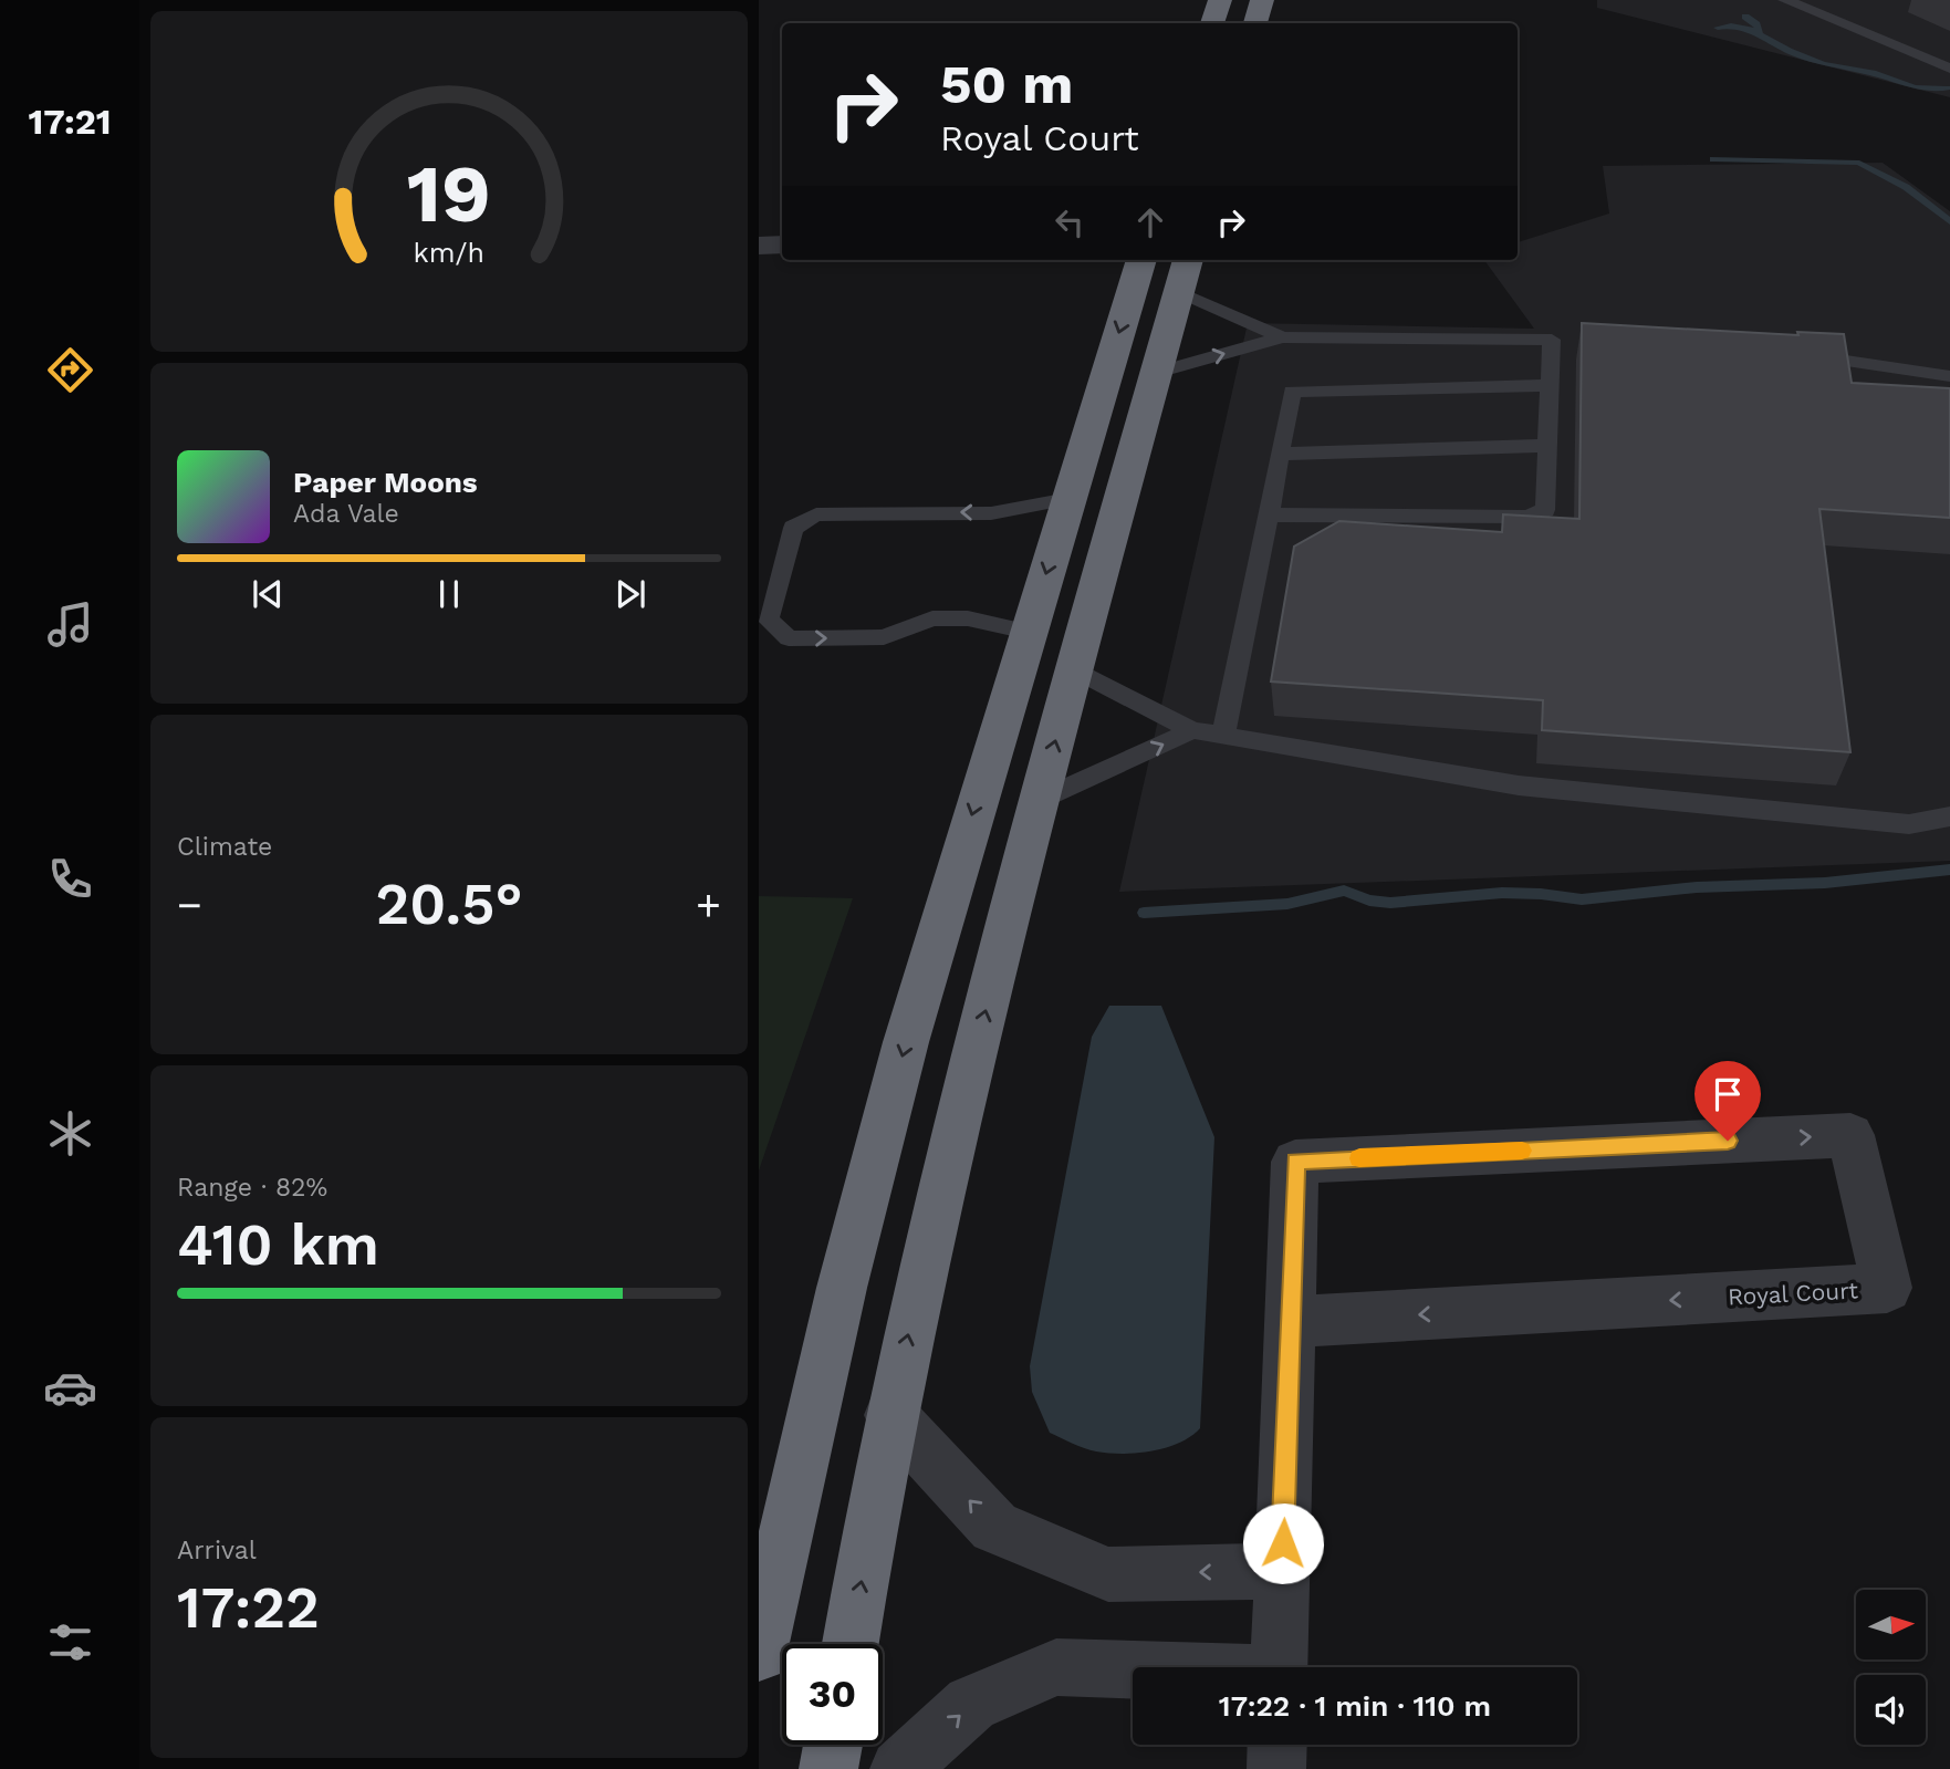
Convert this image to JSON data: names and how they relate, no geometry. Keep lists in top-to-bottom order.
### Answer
{
  "streets": {
    "street": ["Royal Court"]
  },
  "north": "right",
  "page": {
    "tabs": "17:21",
    "turn": ["50 m", "Royal Court"],
    "song": ["Paper Moons", "Ada Vale"],
    "tile": [
      "Climate",
      ["Range · 82%", "410 km"],
      ["Arrival", "17:22"]
    ],
    "heat": ["−", "20.5°", "+"],
    "limit": "30",
    "trip": "17:22 · 1 min · 110 m",
    "gauge": ["19", "km/h"]
  }
}
